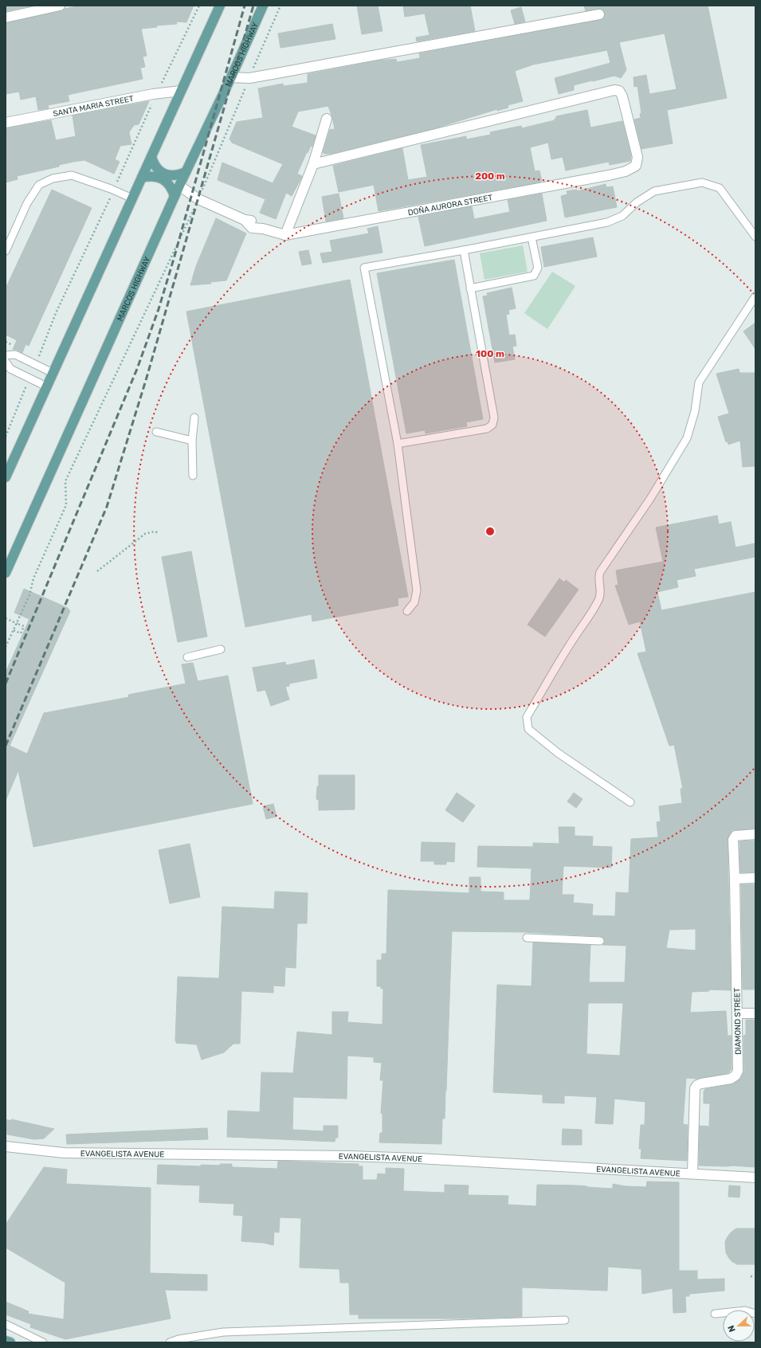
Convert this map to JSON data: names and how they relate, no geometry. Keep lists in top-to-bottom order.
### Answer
{
  "streets": {
    "main road": ["MARCOS HIGHWAY"],
    "street": [
      "SANTA MARIA STREET",
      "DOÑA AURORA STREET",
      "DIAMOND STREET",
      "EVANGELISTA AVENUE"
    ]
  },
  "crossings": [
    ["MARCOS HIGHWAY", "DOÑA AURORA STREET"],
    ["DIAMOND STREET", "EVANGELISTA AVENUE"]
  ],
  "north": "left",
  "rings": ["200 m", "100 m"]
}
